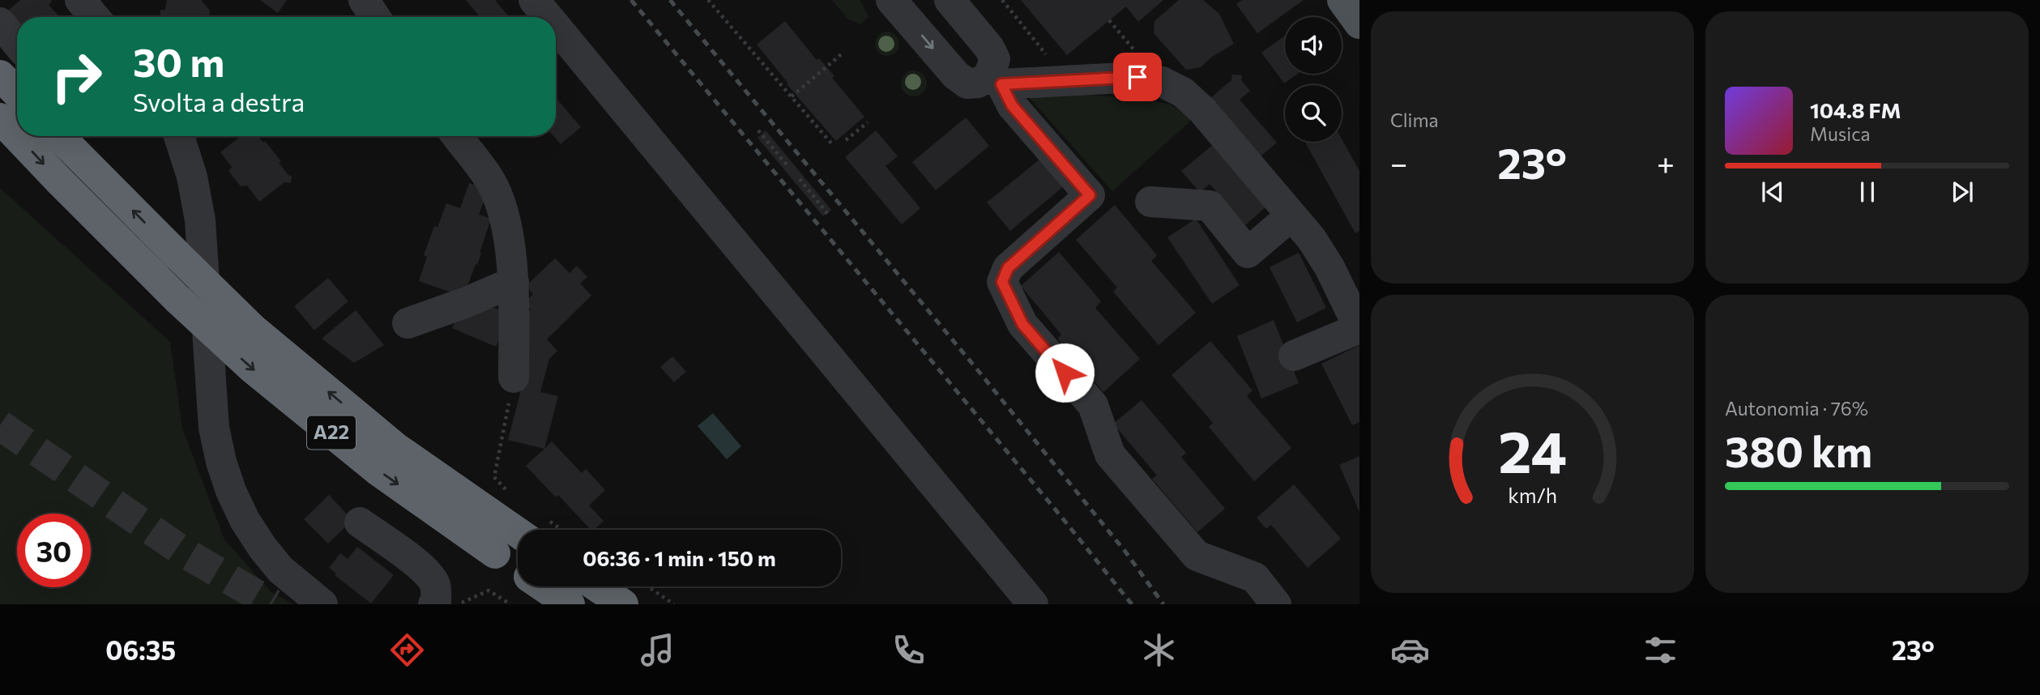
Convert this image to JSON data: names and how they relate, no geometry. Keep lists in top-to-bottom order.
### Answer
{
  "streets": {
    "highway": ["A22"]
  },
  "page": {
    "tile": [
      "Clima",
      ["Autonomia · 76%", "380 km"]
    ],
    "turn": ["30 m", "Svolta a destra"],
    "song": ["104.8 FM", "Musica"],
    "heat": ["−", "23°", "+"],
    "limit": "30",
    "trip": "06:36 · 1 min · 150 m",
    "tabs": ["06:35", "23°"],
    "gauge": ["24", "km/h"]
  }
}
